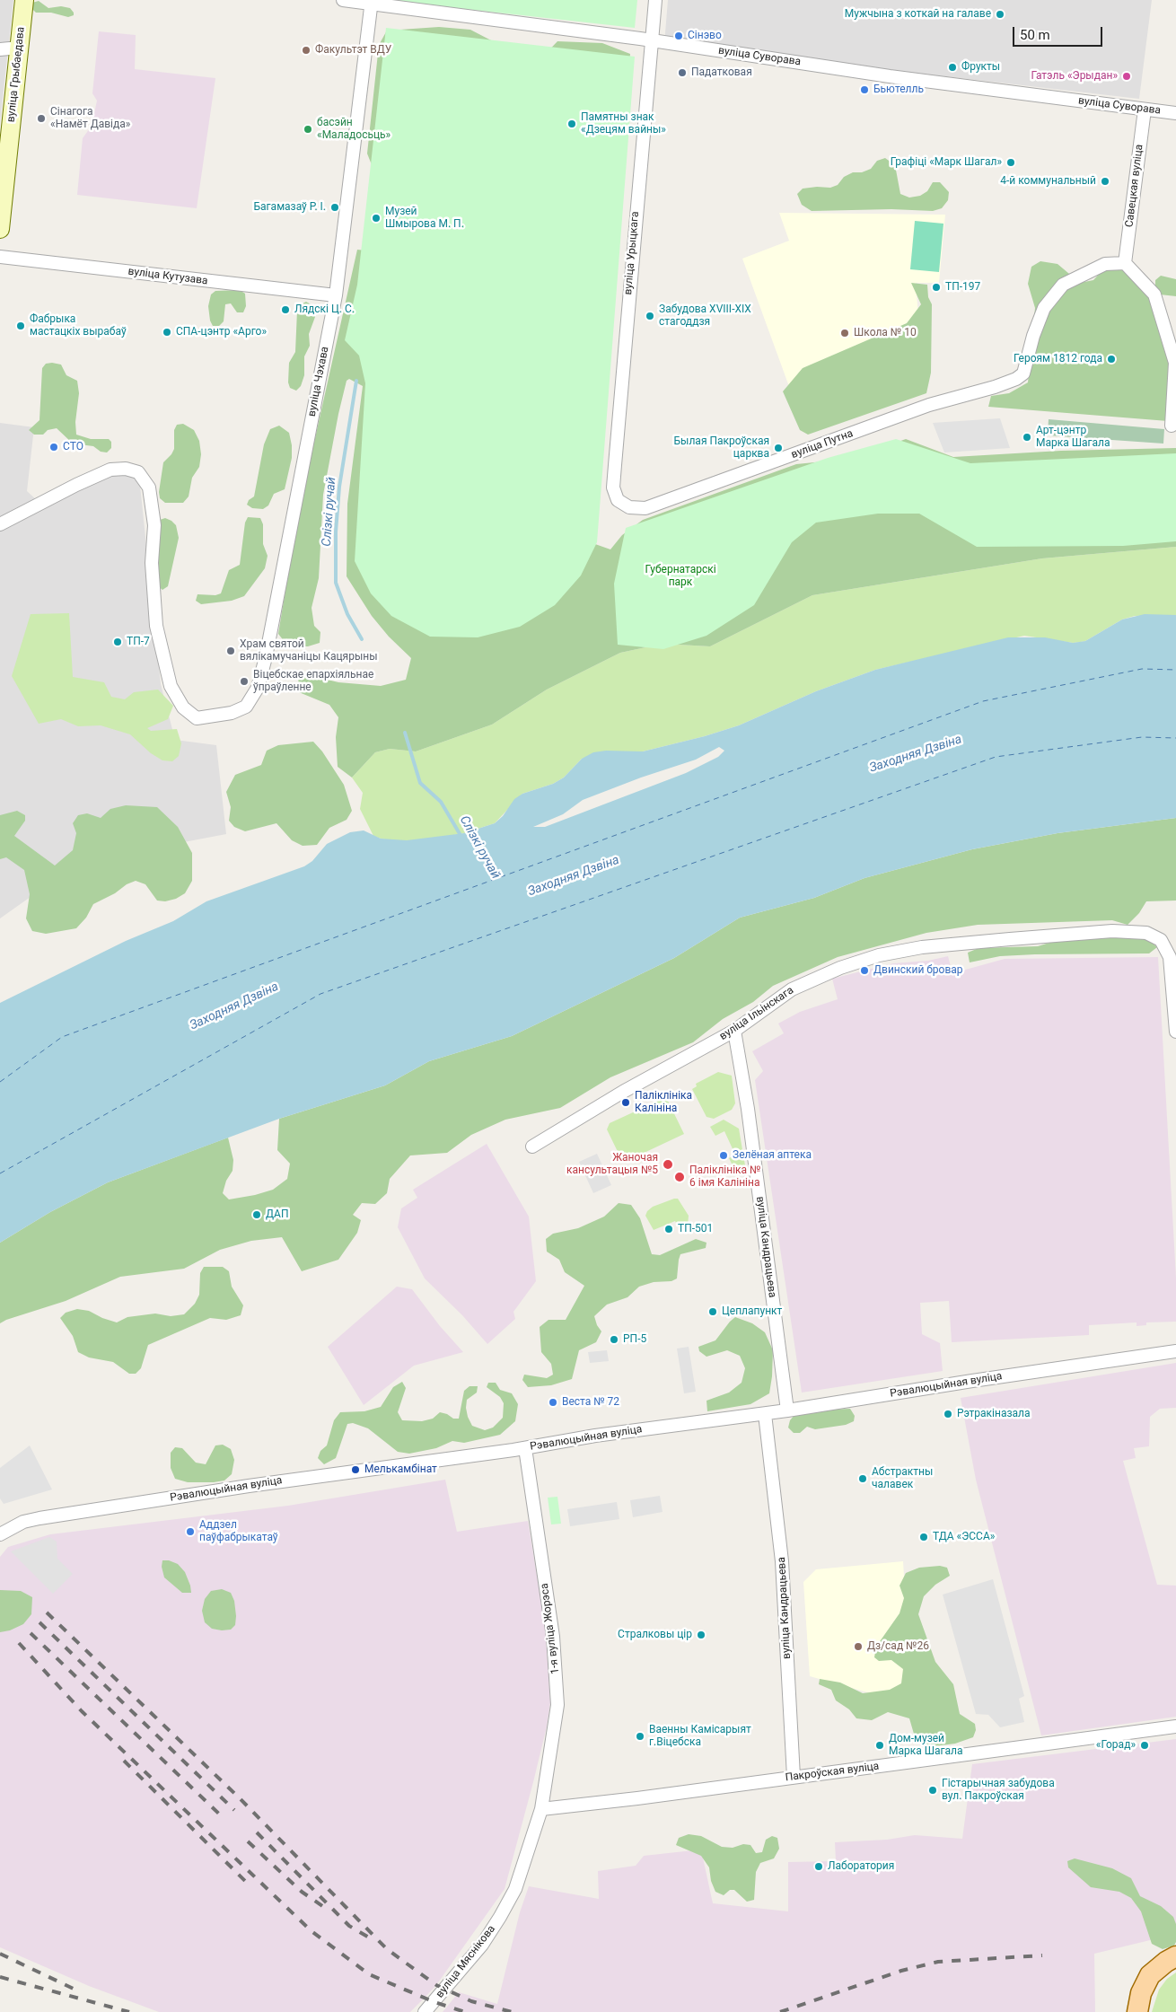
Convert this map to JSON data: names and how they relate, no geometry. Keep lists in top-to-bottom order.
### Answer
{
  "streets": {
    "street": [
      "вуліца Суворава",
      "вуліца Грыбаедава",
      "Савецкая вуліца",
      "вуліца Урыцкага",
      "вуліца Кутузава",
      "вуліца Чэхава",
      "вуліца Путна",
      "вуліца Ільінскага",
      "вуліца Кандрацьева",
      "Рэвалюцыйная вуліца",
      "1-я вуліца Жорэса",
      "Пакроўская вуліца",
      "вуліца Мяснікова"
    ]
  },
  "crossings": [
    ["вуліца Суворава", "Савецкая вуліца"],
    ["вуліца Суворава", "вуліца Урыцкага"],
    ["вуліца Суворава", "вуліца Чэхава"],
    ["Савецкая вуліца", "вуліца Путна"],
    ["вуліца Урыцкага", "вуліца Путна"],
    ["вуліца Кутузава", "вуліца Чэхава"],
    ["вуліца Ільінскага", "вуліца Кандрацьева"],
    ["вуліца Кандрацьева", "Рэвалюцыйная вуліца"],
    ["вуліца Кандрацьева", "Пакроўская вуліца"],
    ["Рэвалюцыйная вуліца", "1-я вуліца Жорэса"],
    ["1-я вуліца Жорэса", "Пакроўская вуліца"],
    ["1-я вуліца Жорэса", "вуліца Мяснікова"],
    ["Пакроўская вуліца", "вуліца Мяснікова"]
  ],
  "water": ["Слізкі ручай", "Заходняя Дзвіна"],
  "parks": ["Губернатарскі парк"],
  "places": [
    "Мужчына з коткай на галаве",
    "Сінэво",
    "Факультэт ВДУ",
    "Фрукты",
    "Падатковая",
    "Гатэль «Эрыдан»",
    "Бьютелль",
    "Сінагога «Намёт Давіда»",
    "Памятны знак «Дзецям вайны»",
    "басэйн «Маладосьць»",
    "Графіці «Марк Шагал»",
    "4-й коммунальный",
    "Багамазаў Р. І.",
    "Музей Шмырова М. П.",
    "ТП-197",
    "Лядскі Ц. С.",
    "Забудова XVIII-XIX стагоддзя",
    "Фабрыка мастацкіх вырабаў",
    "СПА-цэнтр «Арго»",
    "Школа № 10",
    "Героям 1812 года",
    "Арт-цэнтр Марка Шагала",
    "СТО",
    "Былая Пакроўская царква",
    "ТП-7",
    "Храм святой вялікамучаніцы Кацярыны",
    "Віцебскае епархіяльнае ўпраўленне",
    "Двинский бровар",
    "Паліклініка Калініна",
    "Зелёная аптека",
    "Жаночая кансультацыя №5",
    "Паліклініка № 6 імя Калініна",
    "ДАП",
    "ТП-501",
    "Цеплапункт",
    "РП-5",
    "Веста № 72",
    "Рэтракіназала",
    "Мелькамбінат",
    "Абстрактны чалавек",
    "Аддзел паўфабрыкатаў",
    "ТДА «ЭССА»",
    "Стралковы цір",
    "Дз/сад №26",
    "Ваенны Камісарыят г.Віцебска",
    "Дом-музей Марка Шагала",
    "«Горад»",
    "Гістарычная забудова вул. Пакроўская",
    "Лаборатория"
  ],
  "scale_bar": "50 m"
}
